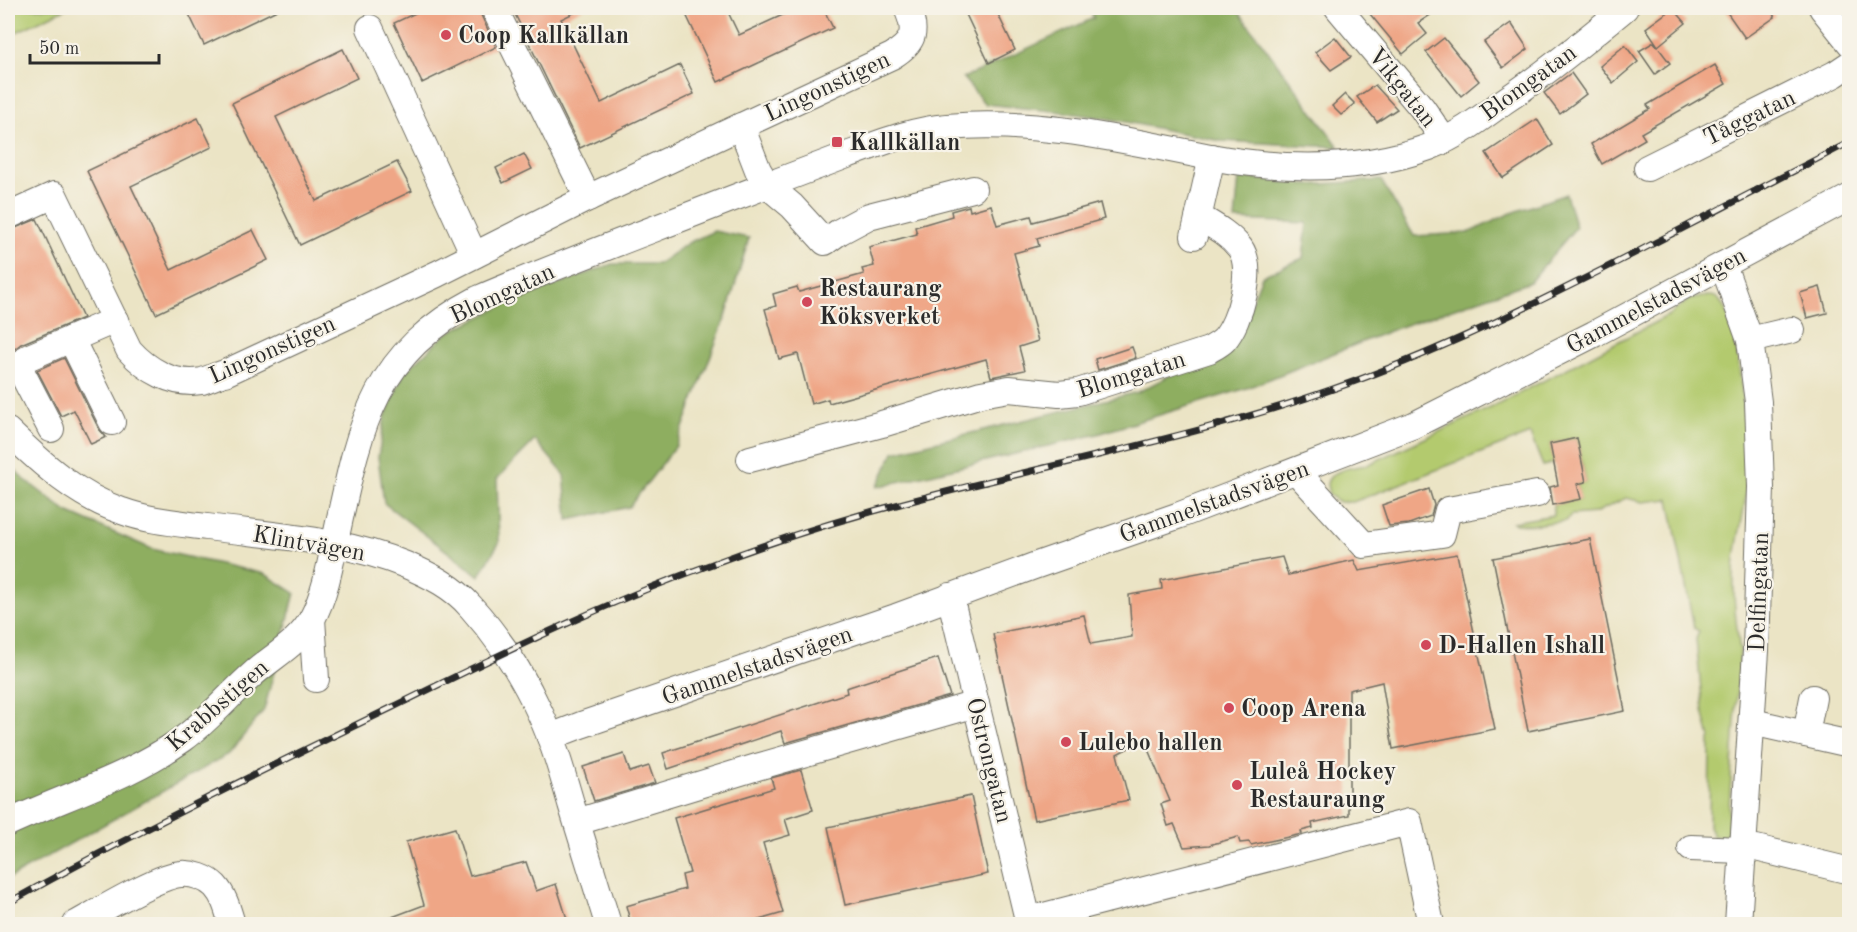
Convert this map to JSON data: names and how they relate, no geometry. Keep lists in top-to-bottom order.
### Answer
{
  "streets": {
    "street": [
      "Blomgatan",
      "Lingonstigen",
      "Vikgatan",
      "Tåggatan",
      "Gammelstadsvägen",
      "Klintvägen",
      "Delfingatan",
      "Krabbstigen",
      "Ostrongatan"
    ]
  },
  "crossings": [
    ["Blomgatan", "Lingonstigen"],
    ["Blomgatan", "Vikgatan"],
    ["Blomgatan", "Klintvägen"],
    ["Blomgatan", "Krabbstigen"],
    ["Gammelstadsvägen", "Klintvägen"],
    ["Gammelstadsvägen", "Delfingatan"],
    ["Gammelstadsvägen", "Ostrongatan"],
    ["Klintvägen", "Krabbstigen"]
  ],
  "places": {
    "other": [
      "Coop Kallkällan",
      "Restaurang Köksverket",
      "D-Hallen Ishall",
      "Coop Arena",
      "Lulebo hallen",
      "Luleå Hockey Restauraung"
    ],
    "transit": ["Kallkällan"]
  },
  "scale_bar": "50 m"
}
